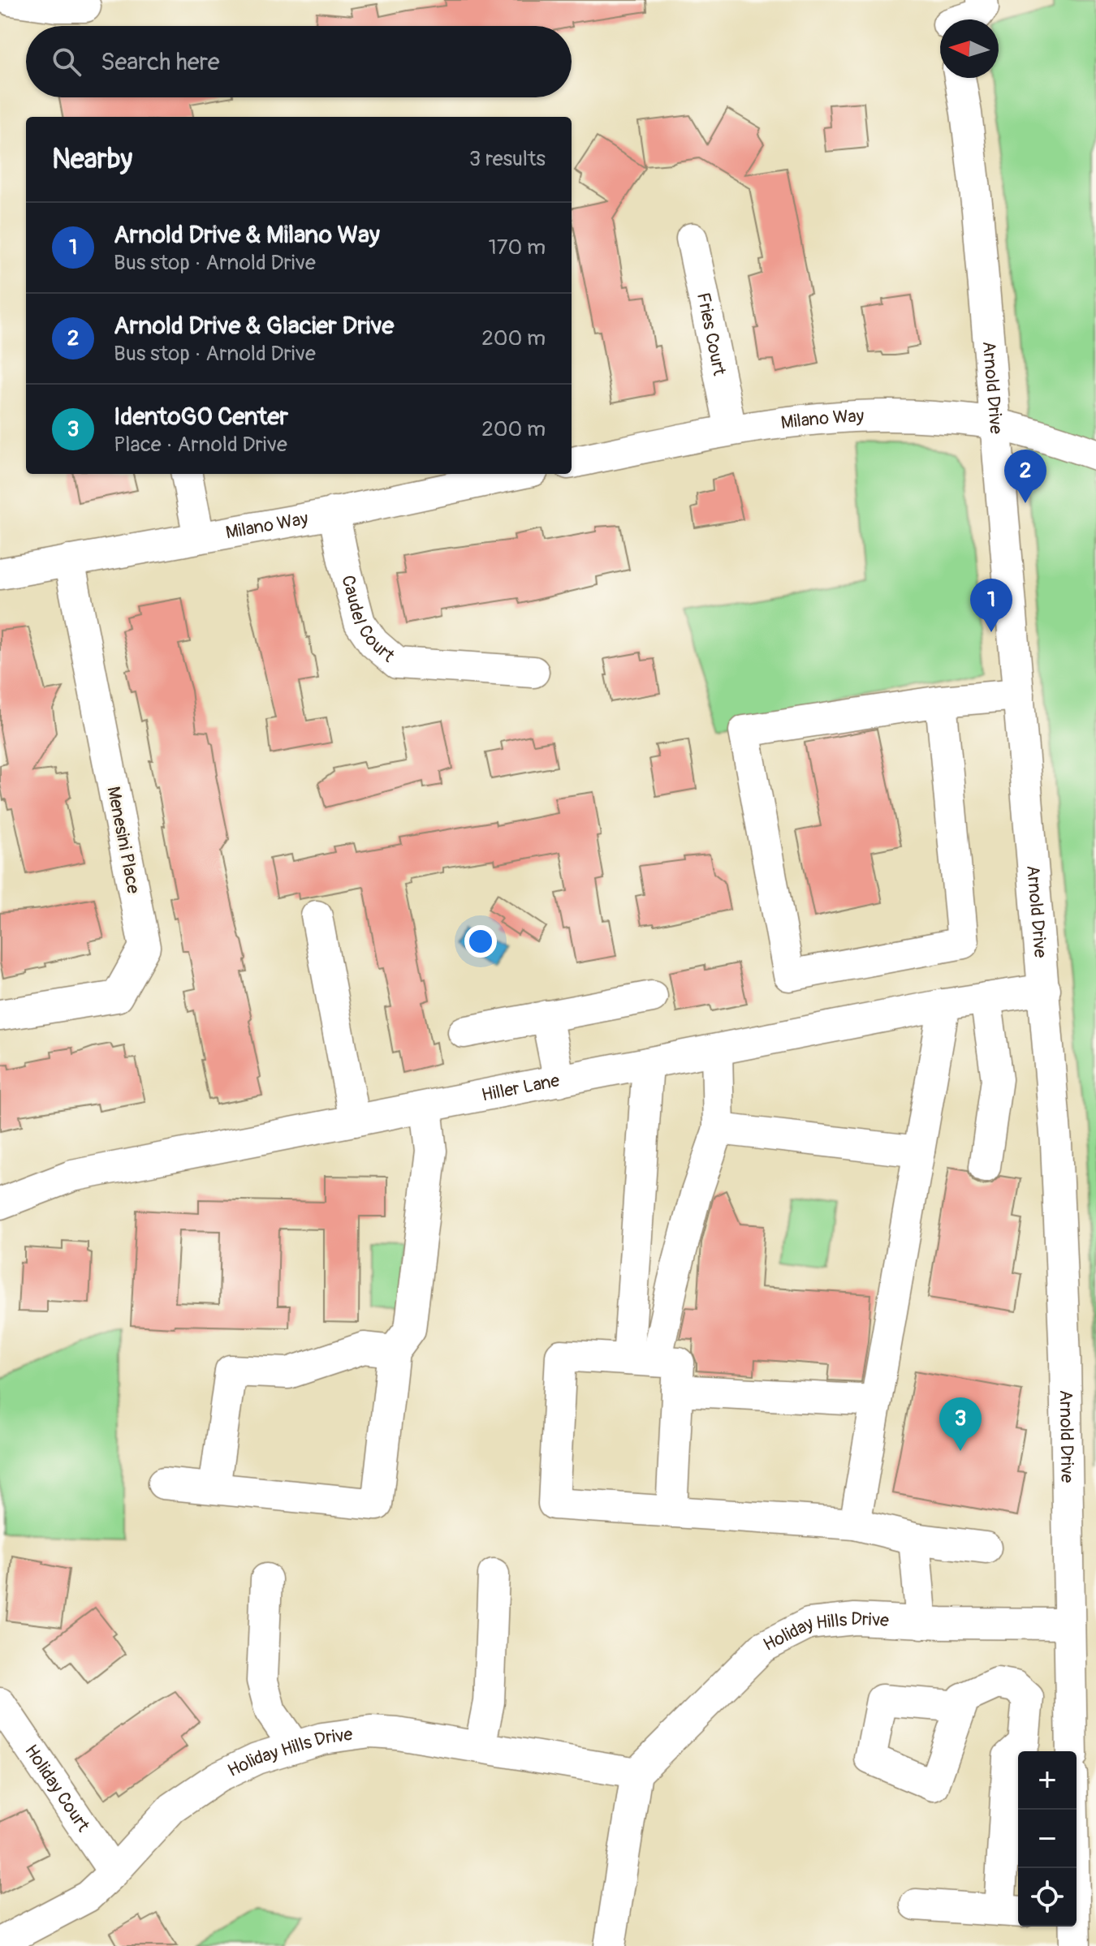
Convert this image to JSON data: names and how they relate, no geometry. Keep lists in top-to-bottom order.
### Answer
{
  "streets": {
    "street": [
      "Fries Court",
      "Arnold Drive",
      "Milano Way",
      "Caudel Court",
      "Menesini Place",
      "Hiller Lane",
      "Holiday Hills Drive",
      "Holiday Court"
    ]
  },
  "crossings": [
    ["Fries Court", "Milano Way"],
    ["Arnold Drive", "Milano Way"],
    ["Arnold Drive", "Hiller Lane"],
    ["Arnold Drive", "Holiday Hills Drive"],
    ["Milano Way", "Caudel Court"],
    ["Milano Way", "Menesini Place"],
    ["Holiday Hills Drive", "Holiday Court"]
  ],
  "north": "left",
  "page": {
    "search": "Search here",
    "heading": ["Nearby", "3 results"],
    "list": [
      {
        "mark": "1",
        "name": "Arnold Drive & Milano Way",
        "note": "Bus stop · Arnold Drive",
        "value": "170 m"
      },
      {
        "mark": "2",
        "name": "Arnold Drive & Glacier Drive",
        "note": "Bus stop · Arnold Drive",
        "value": "200 m"
      },
      {
        "mark": "3",
        "name": "IdentoGO Center",
        "note": "Place · Arnold Drive",
        "value": "200 m"
      }
    ],
    "pins": ["2", "1", "3"],
    "map_buttons": ["+", "−"]
  }
}
